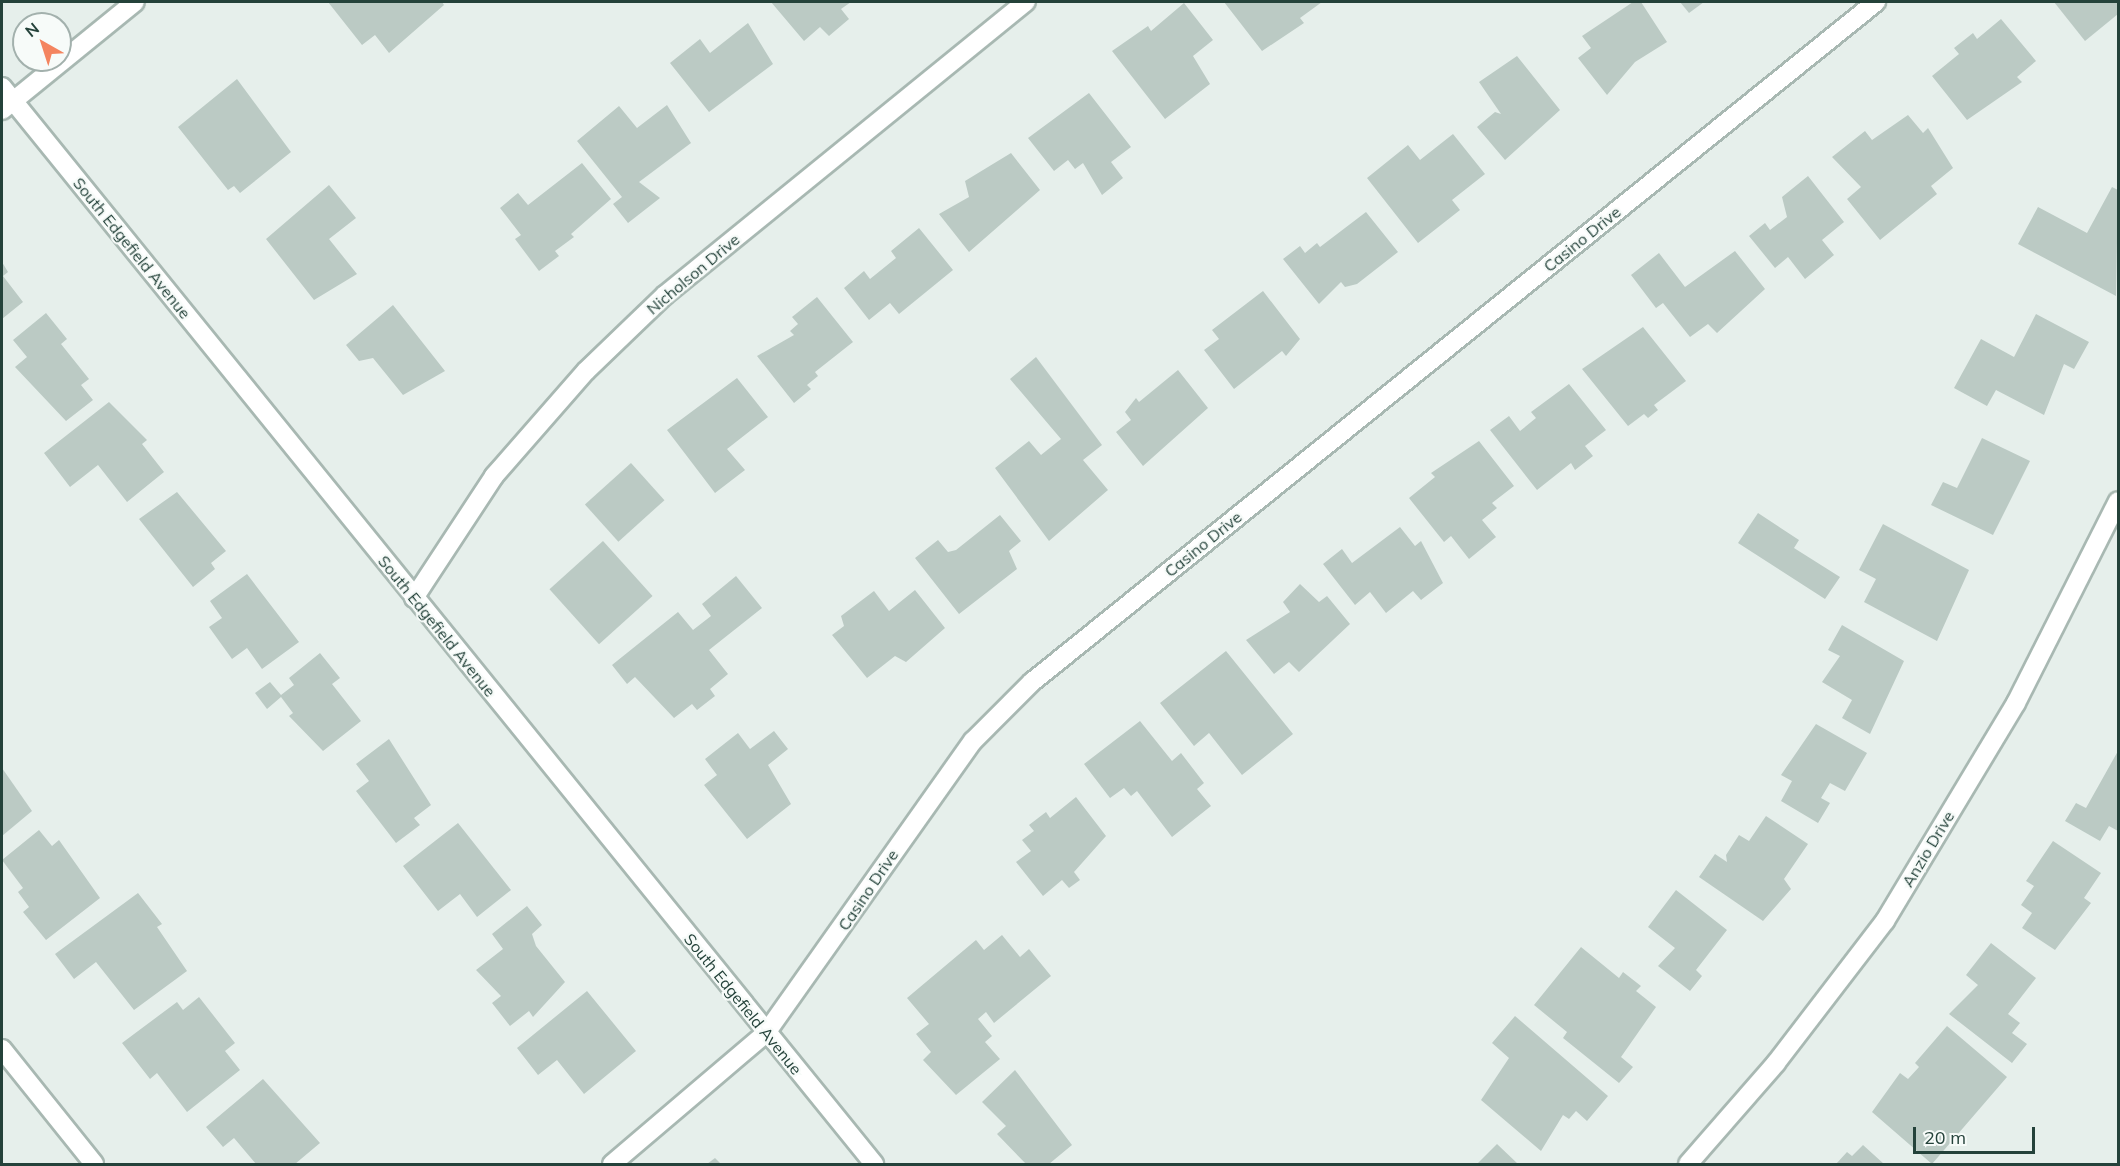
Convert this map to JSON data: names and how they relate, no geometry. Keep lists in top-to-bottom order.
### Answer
{
  "streets": {
    "street": [
      "Casino Drive",
      "South Edgefield Avenue",
      "Nicholson Drive",
      "Anzio Drive"
    ]
  },
  "crossings": [
    ["Casino Drive", "South Edgefield Avenue"],
    ["South Edgefield Avenue", "Nicholson Drive"]
  ],
  "scale_bar": "20 m",
  "north": "top left"
}
